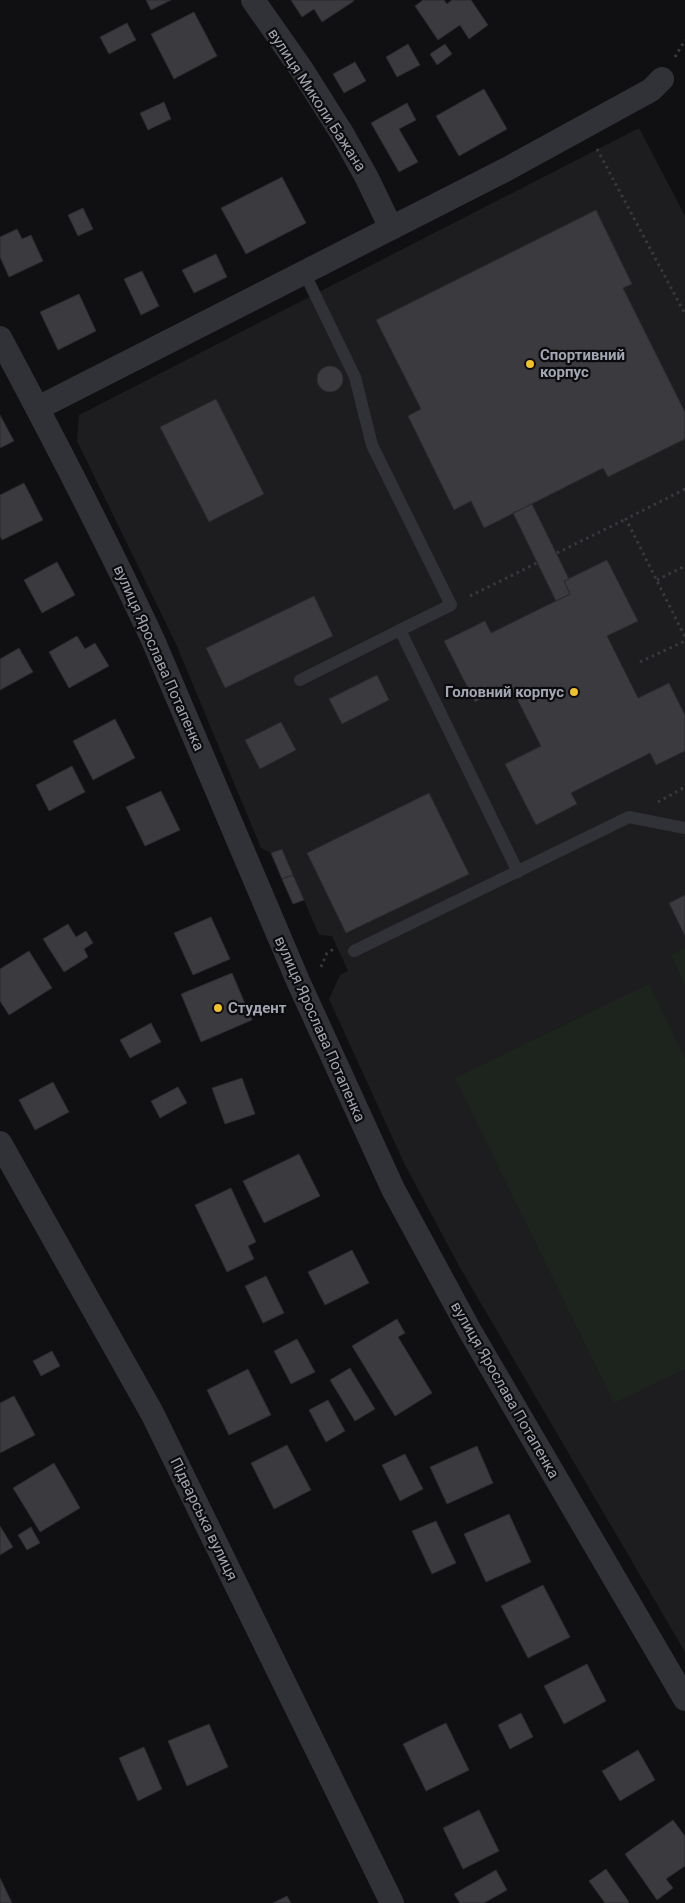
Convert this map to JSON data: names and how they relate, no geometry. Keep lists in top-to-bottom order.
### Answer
{
  "streets": {
    "street": ["вулиця Миколи Бажана", "вулиця Ярослава Потапенка", "Підварська вулиця"]
  },
  "places": ["Спортивний корпус", "Головний корпус", "Студент"]
}
